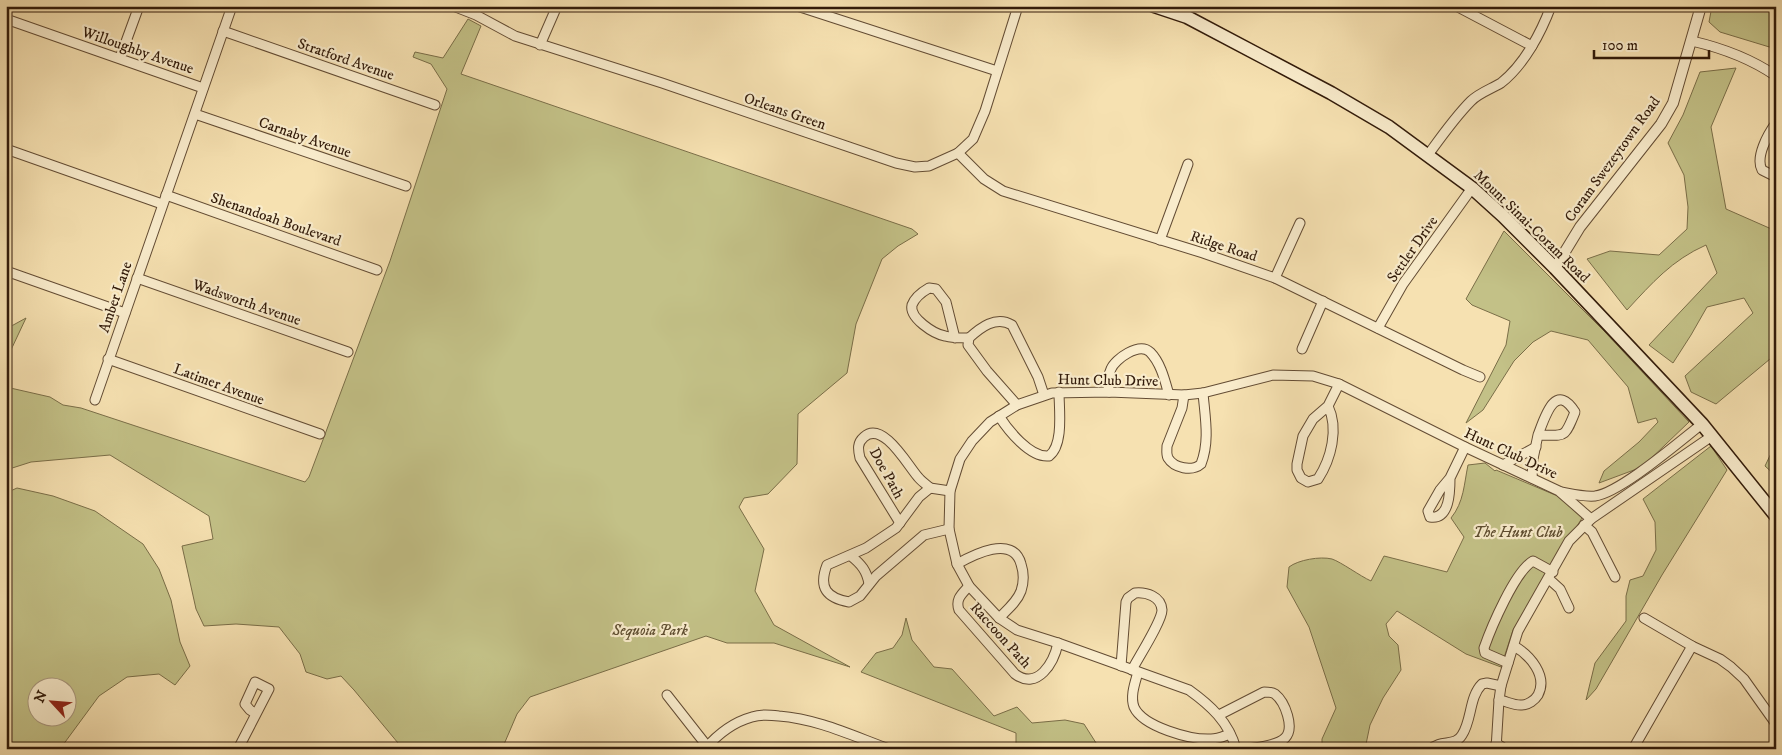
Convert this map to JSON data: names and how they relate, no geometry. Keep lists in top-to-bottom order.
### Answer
{
  "streets": {
    "main road": ["Mount Sinai-Coram Road"],
    "street": [
      "Willoughby Avenue",
      "Stratford Avenue",
      "Orleans Green",
      "Carnaby Avenue",
      "Coram Swezeytown Road",
      "Shenandoah Boulevard",
      "Ridge Road",
      "Settler Drive",
      "Amber Lane",
      "Wadsworth Avenue",
      "Hunt Club Drive",
      "Latimer Avenue",
      "Doe Path",
      "Raccoon Path"
    ]
  },
  "crossings": [
    ["Willoughby Avenue", "Amber Lane"],
    ["Stratford Avenue", "Amber Lane"],
    ["Orleans Green", "Ridge Road"],
    ["Carnaby Avenue", "Amber Lane"],
    ["Coram Swezeytown Road", "Mount Sinai-Coram Road"],
    ["Shenandoah Boulevard", "Amber Lane"],
    ["Mount Sinai-Coram Road", "Settler Drive"],
    ["Mount Sinai-Coram Road", "Hunt Club Drive"],
    ["Ridge Road", "Settler Drive"],
    ["Amber Lane", "Wadsworth Avenue"],
    ["Amber Lane", "Latimer Avenue"],
    ["Hunt Club Drive", "Raccoon Path"]
  ],
  "parks": ["The Hunt Club", "Sequoia Park"],
  "scale_bar": "100 m",
  "north": "top left"
}
